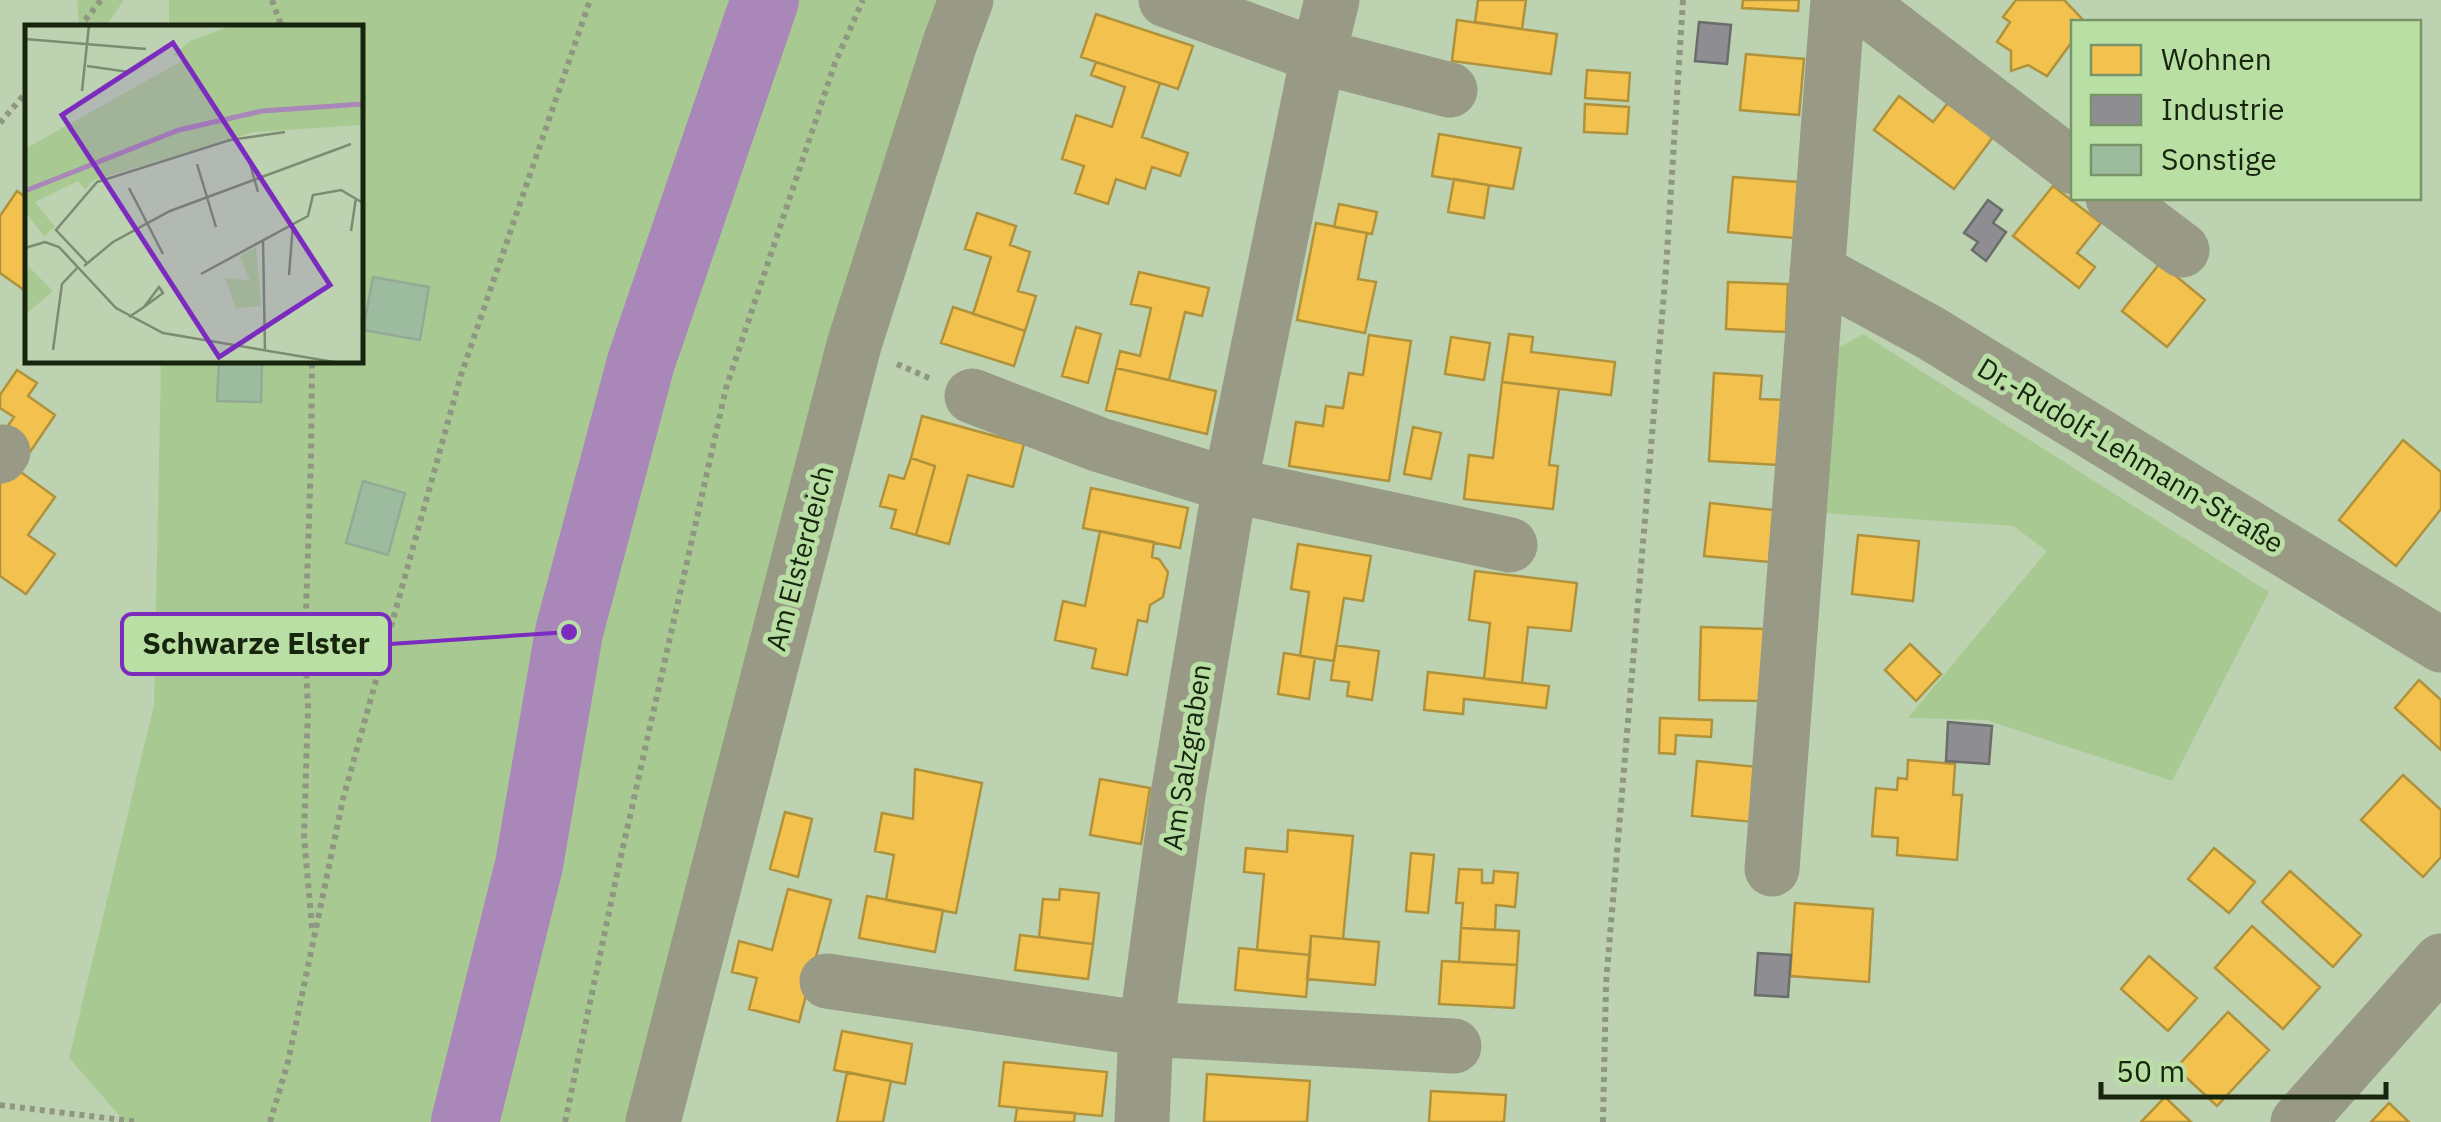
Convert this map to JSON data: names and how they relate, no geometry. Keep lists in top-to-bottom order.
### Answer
{
  "streets": {
    "street": ["Dr.-Rudolf-Lehmann-Straße", "Am Elsterdeich", "Am Salzgraben"]
  },
  "places": ["Schwarze Elster"],
  "legend": ["Wohnen", "Industrie", "Sonstige"],
  "scale_bar": "50 m"
}
